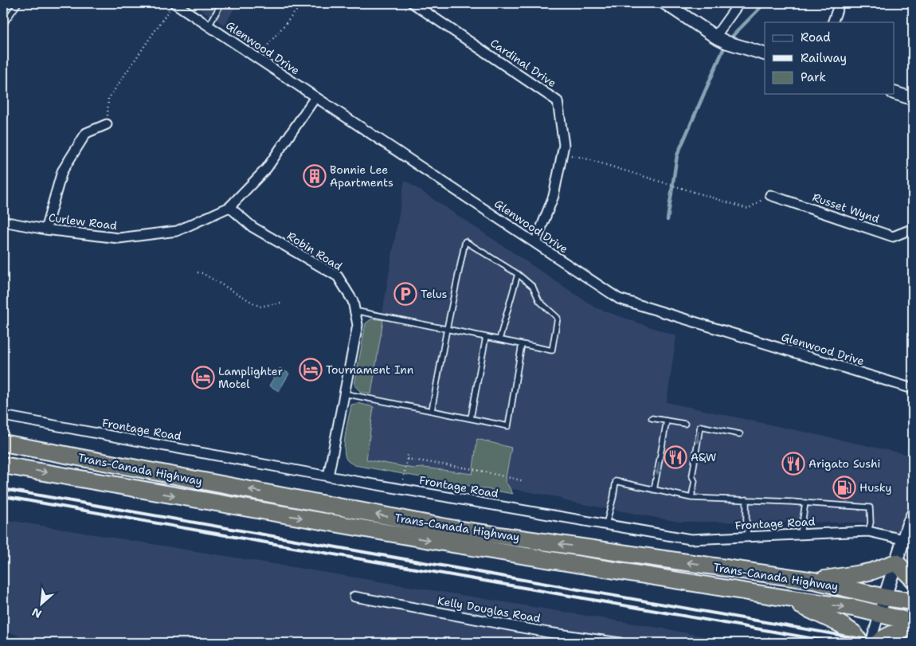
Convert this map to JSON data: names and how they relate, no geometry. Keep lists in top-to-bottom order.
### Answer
{
  "streets": {
    "highway": ["Trans-Canada Highway"],
    "street": [
      "Glenwood Drive",
      "Cardinal Drive",
      "Russet Wynd",
      "Curlew Road",
      "Robin Road",
      "Frontage Road",
      "Kelly Douglas Road"
    ]
  },
  "crossings": [
    ["Glenwood Drive", "Cardinal Drive"],
    ["Glenwood Drive", "Curlew Road"],
    ["Curlew Road", "Robin Road"],
    ["Robin Road", "Frontage Road"]
  ],
  "places": {
    "building": ["Bonnie Lee Apartments"],
    "parking": ["Telus"],
    "hotel": ["Tournament Inn", "Lamplighter Motel"],
    "restaurant": ["A&W", "Arigato Sushi"],
    "fuel station": ["Husky"]
  },
  "legend": ["Road", "Railway", "Park"],
  "north": "bottom left"
}
